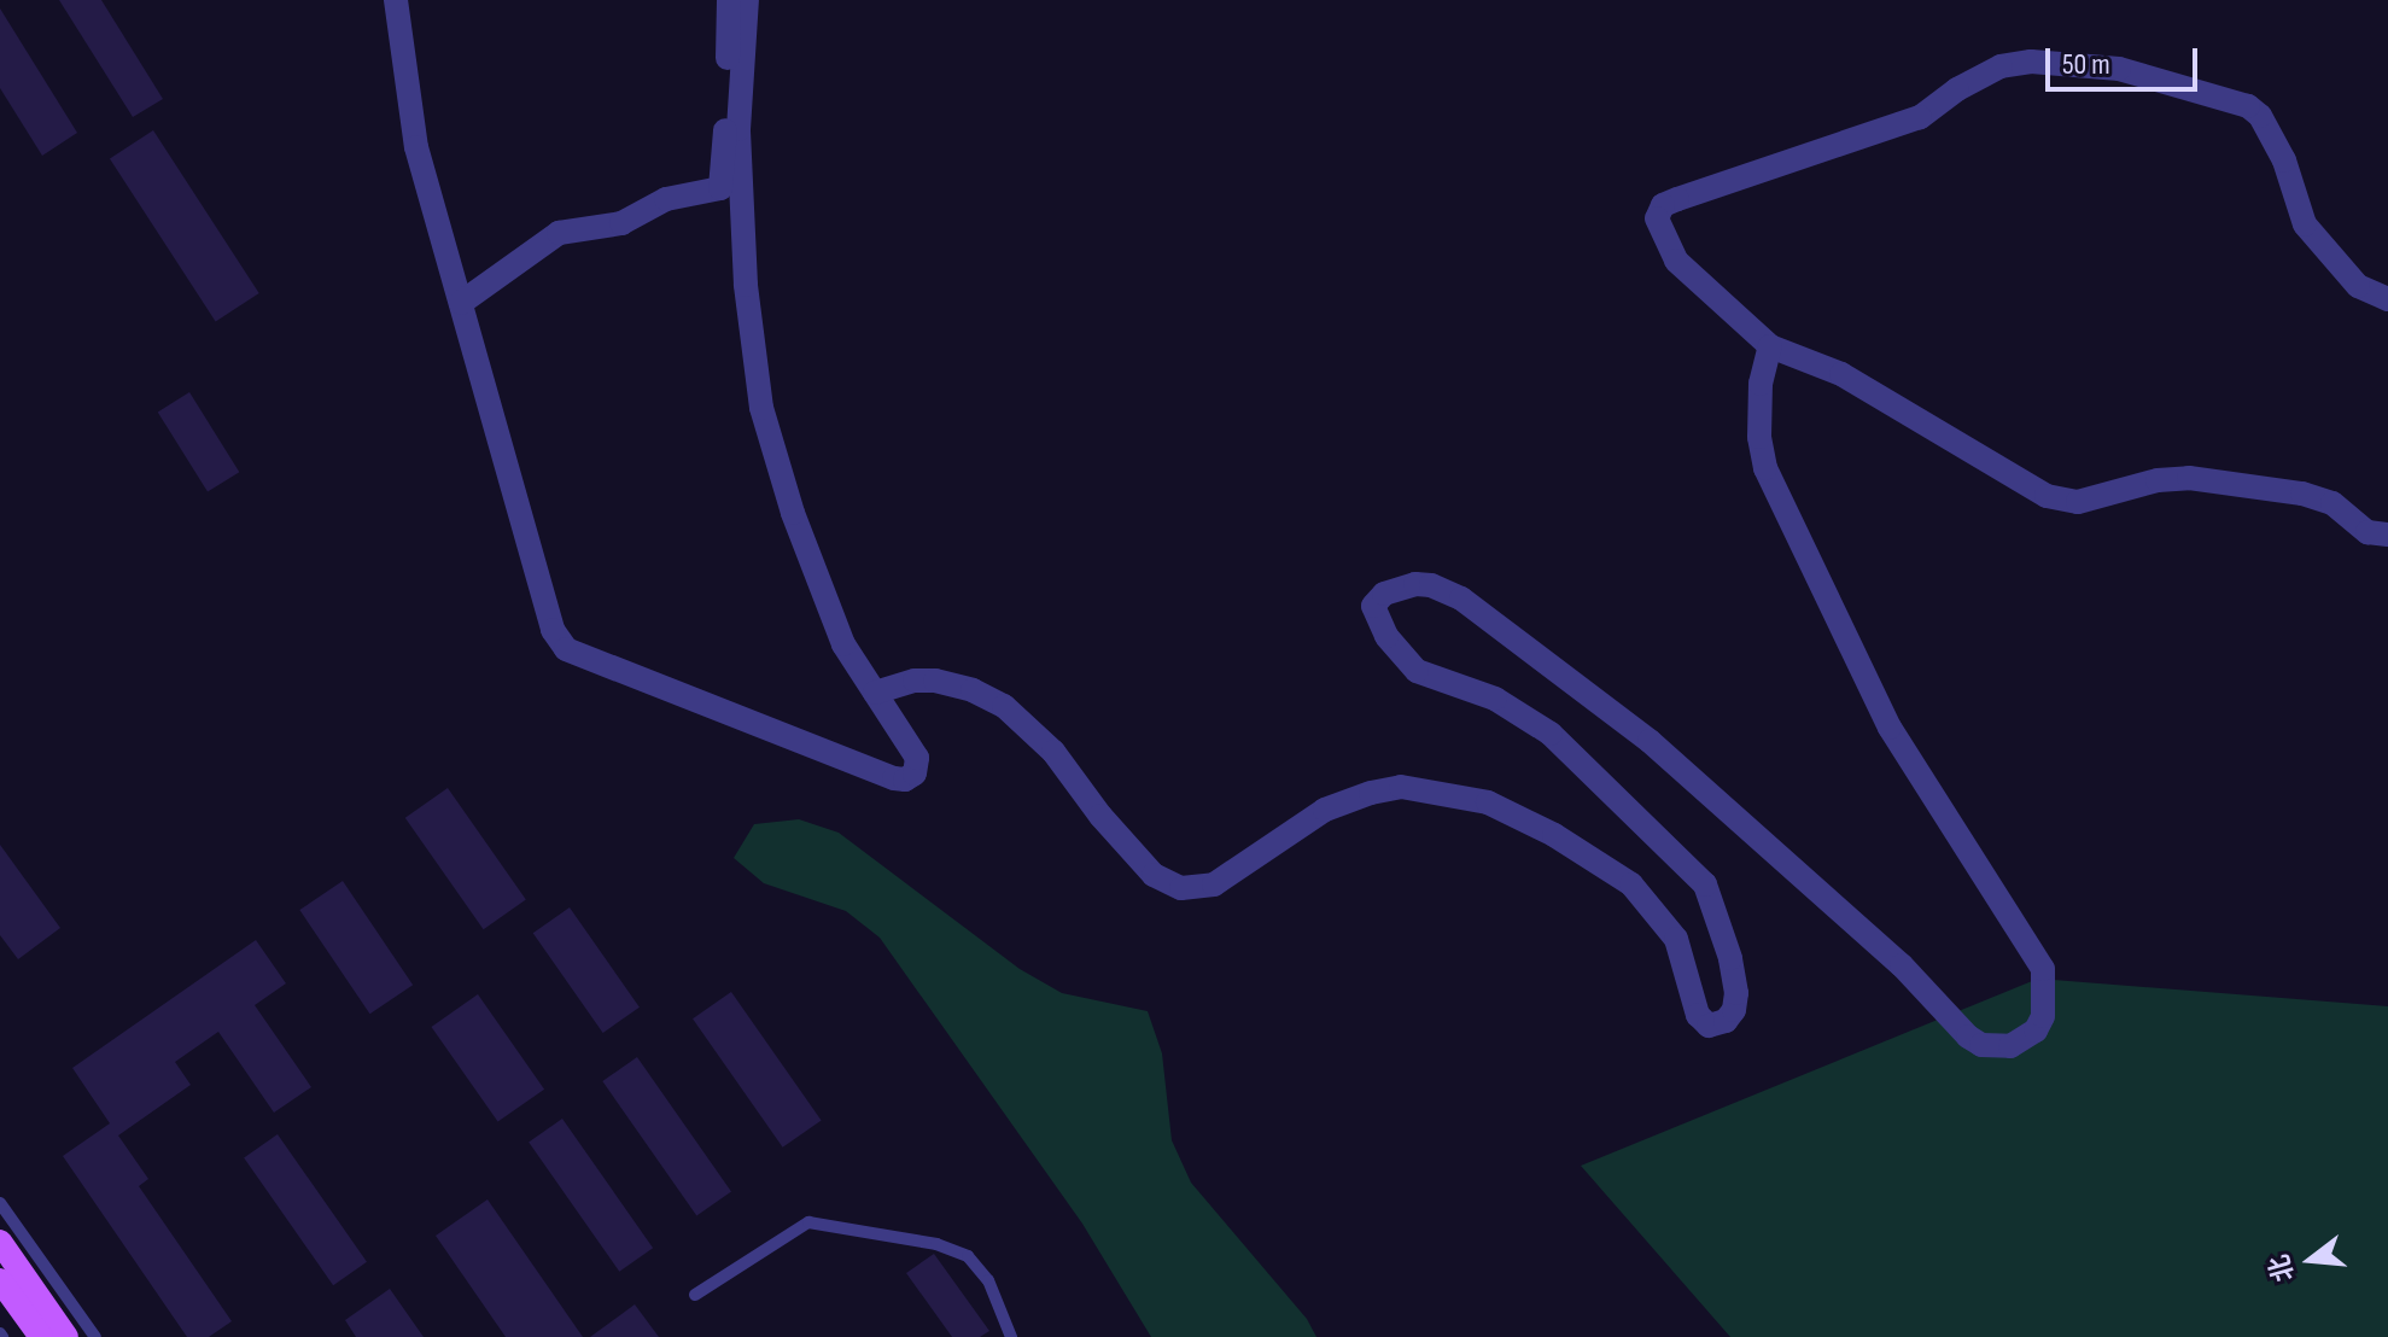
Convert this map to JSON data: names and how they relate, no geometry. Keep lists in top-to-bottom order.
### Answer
{
  "scale_bar": "50 m",
  "north": "left"
}
